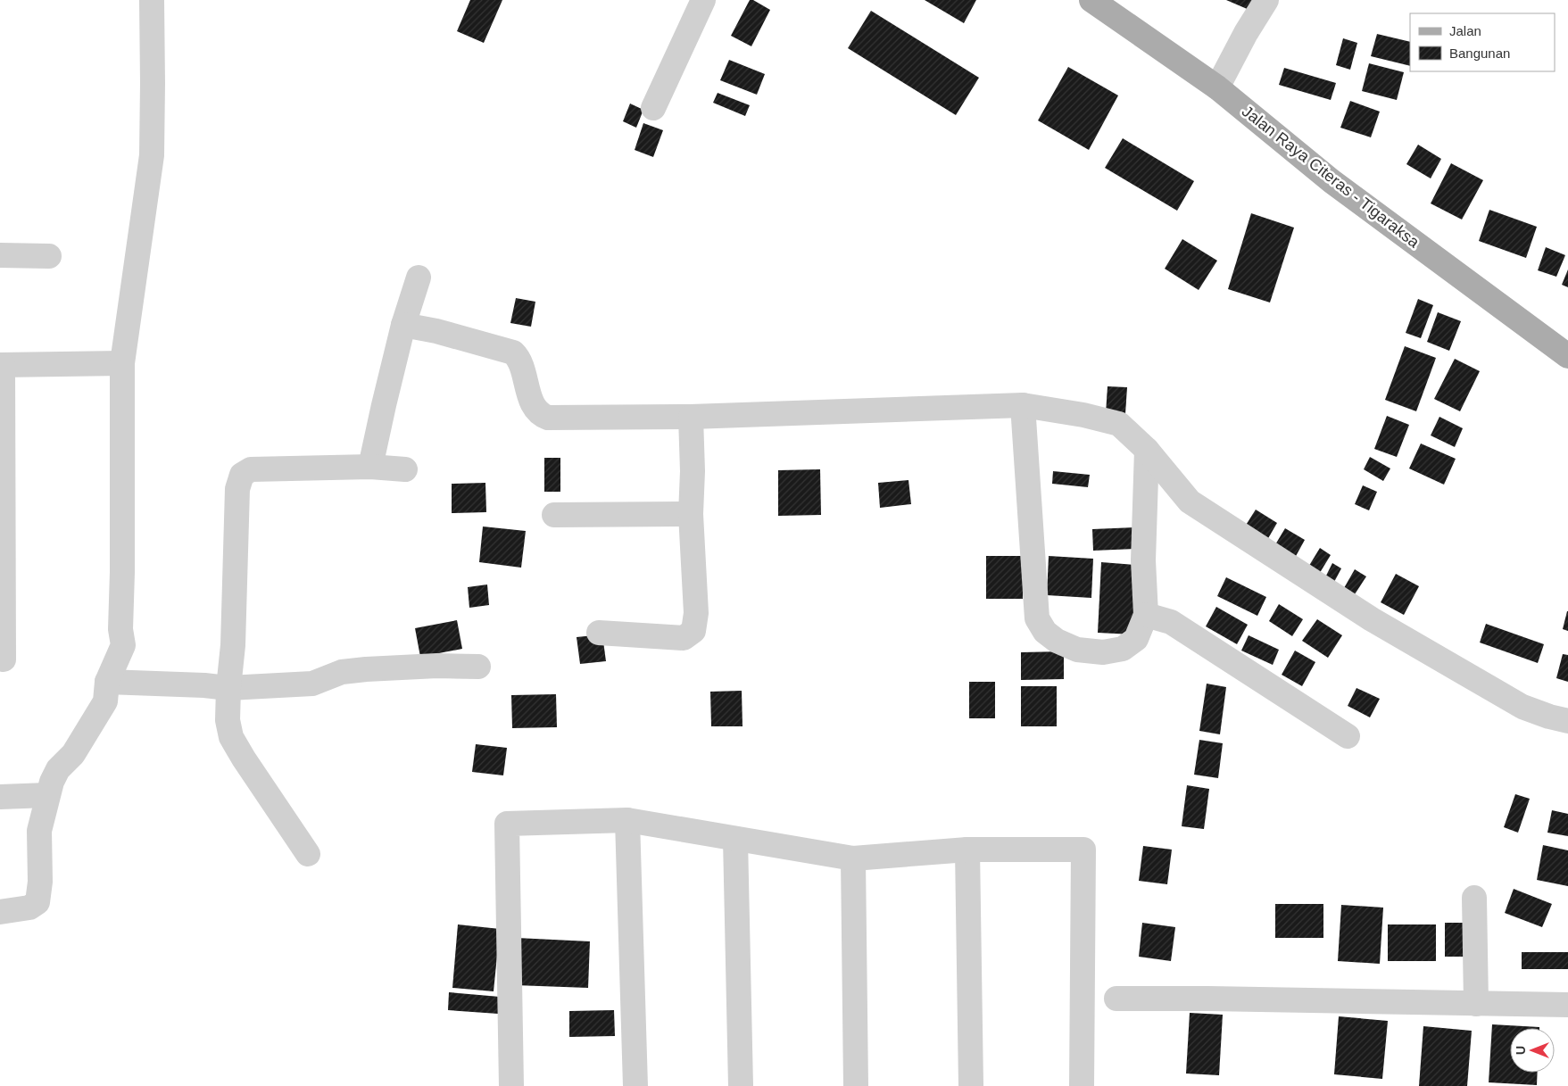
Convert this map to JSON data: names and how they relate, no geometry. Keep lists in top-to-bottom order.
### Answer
{
  "streets": {
    "main road": ["Jalan Raya Citeras - Tigaraksa"]
  },
  "legend": ["Jalan", "Bangunan"],
  "north": "left"
}
